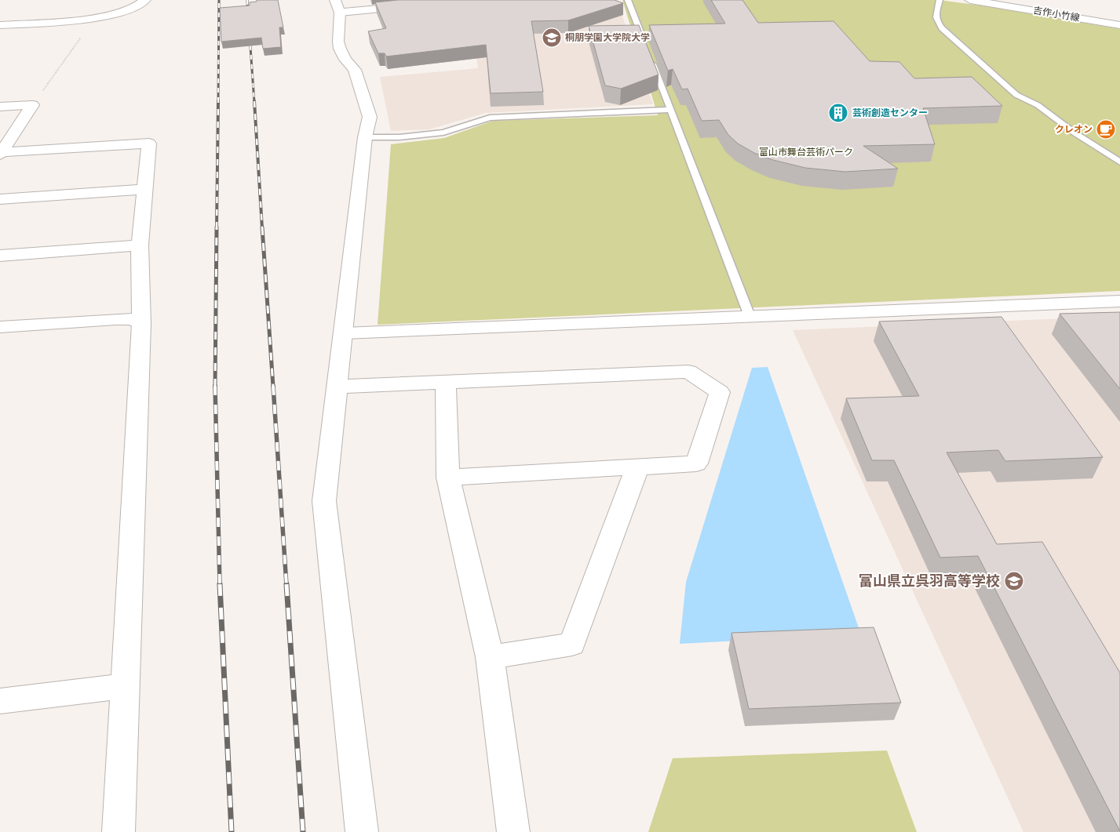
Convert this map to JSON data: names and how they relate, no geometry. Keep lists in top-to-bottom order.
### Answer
{
  "streets": {
    "street": ["吉作小竹線"]
  },
  "parks": ["富山市舞台芸術パーク"],
  "places": {
    "school or university": ["桐朋学園大学院大学", "富山県立呉羽高等学校"],
    "building": ["芸術創造センター"],
    "cafe": ["クレオン"]
  }
}
